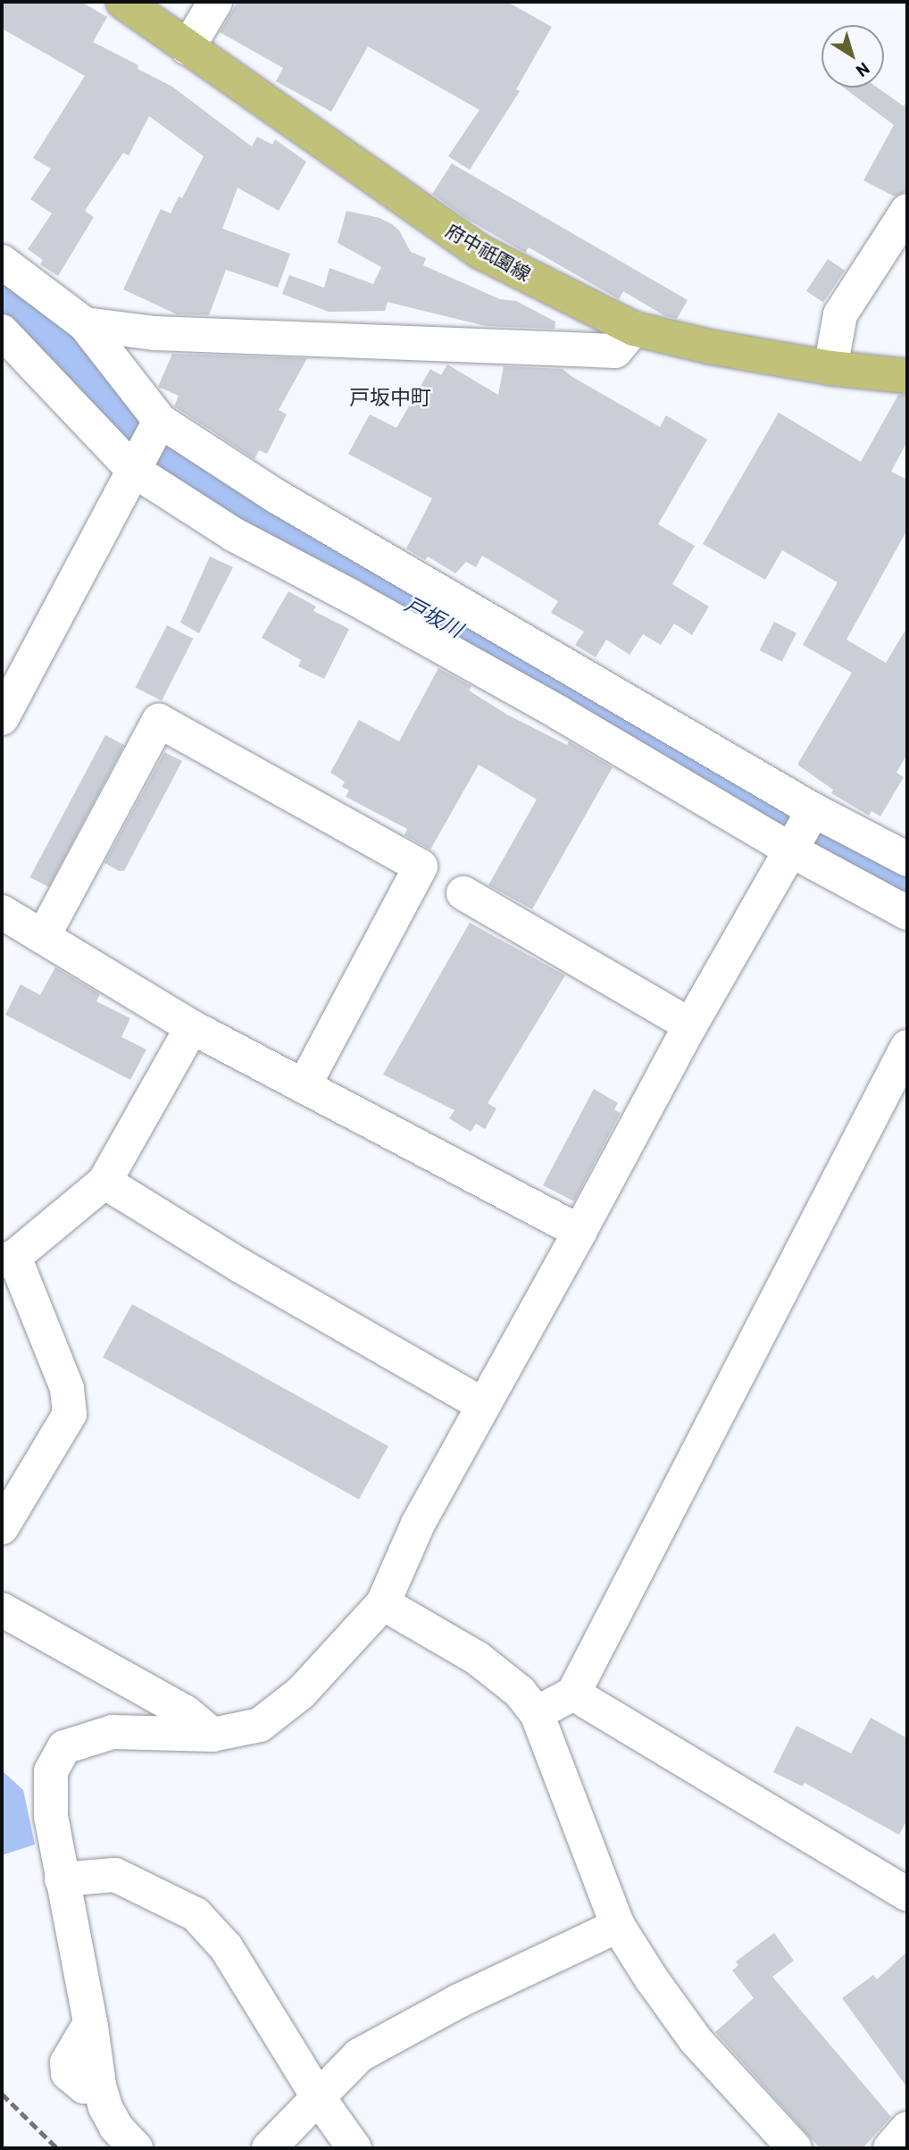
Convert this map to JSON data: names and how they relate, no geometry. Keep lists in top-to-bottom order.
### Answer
{
  "streets": {
    "main road": ["府中祇園線"]
  },
  "districts": ["戸坂中町"],
  "water": ["戸坂川"],
  "north": "bottom right"
}
